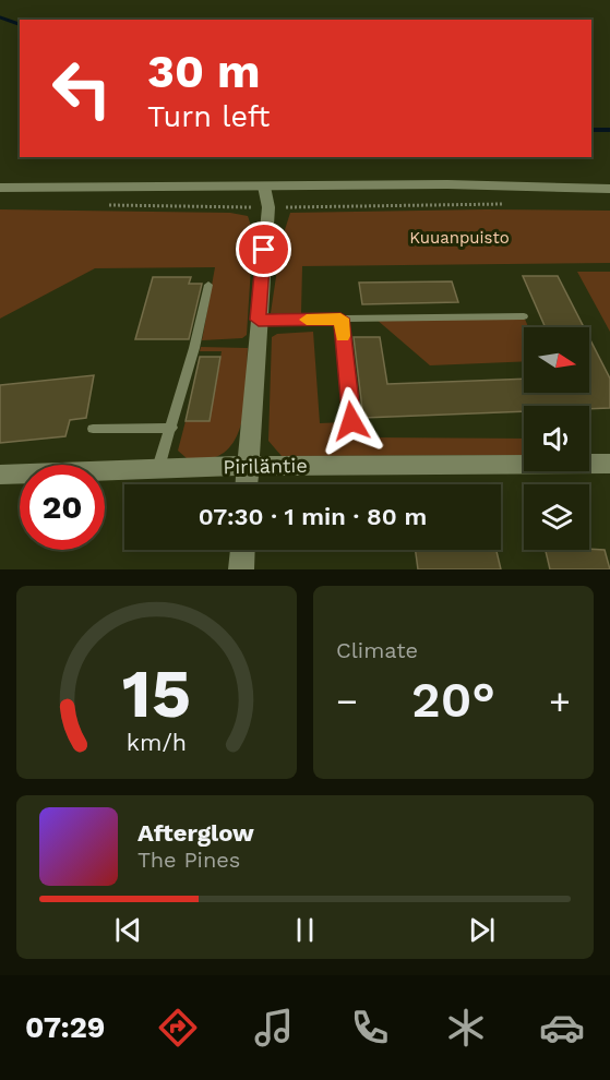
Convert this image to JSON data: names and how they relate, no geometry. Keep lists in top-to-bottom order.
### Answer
{
  "streets": {
    "street": ["Piriläntie"]
  },
  "parks": ["Kuuanpuisto"],
  "north": "right",
  "page": {
    "turn": ["30 m", "Turn left"],
    "limit": "20",
    "trip": "07:30 · 1 min · 80 m",
    "tile": "Climate",
    "heat": ["−", "20°", "+"],
    "song": ["Afterglow", "The Pines"],
    "tabs": "07:29",
    "gauge": ["15", "km/h"]
  }
}
